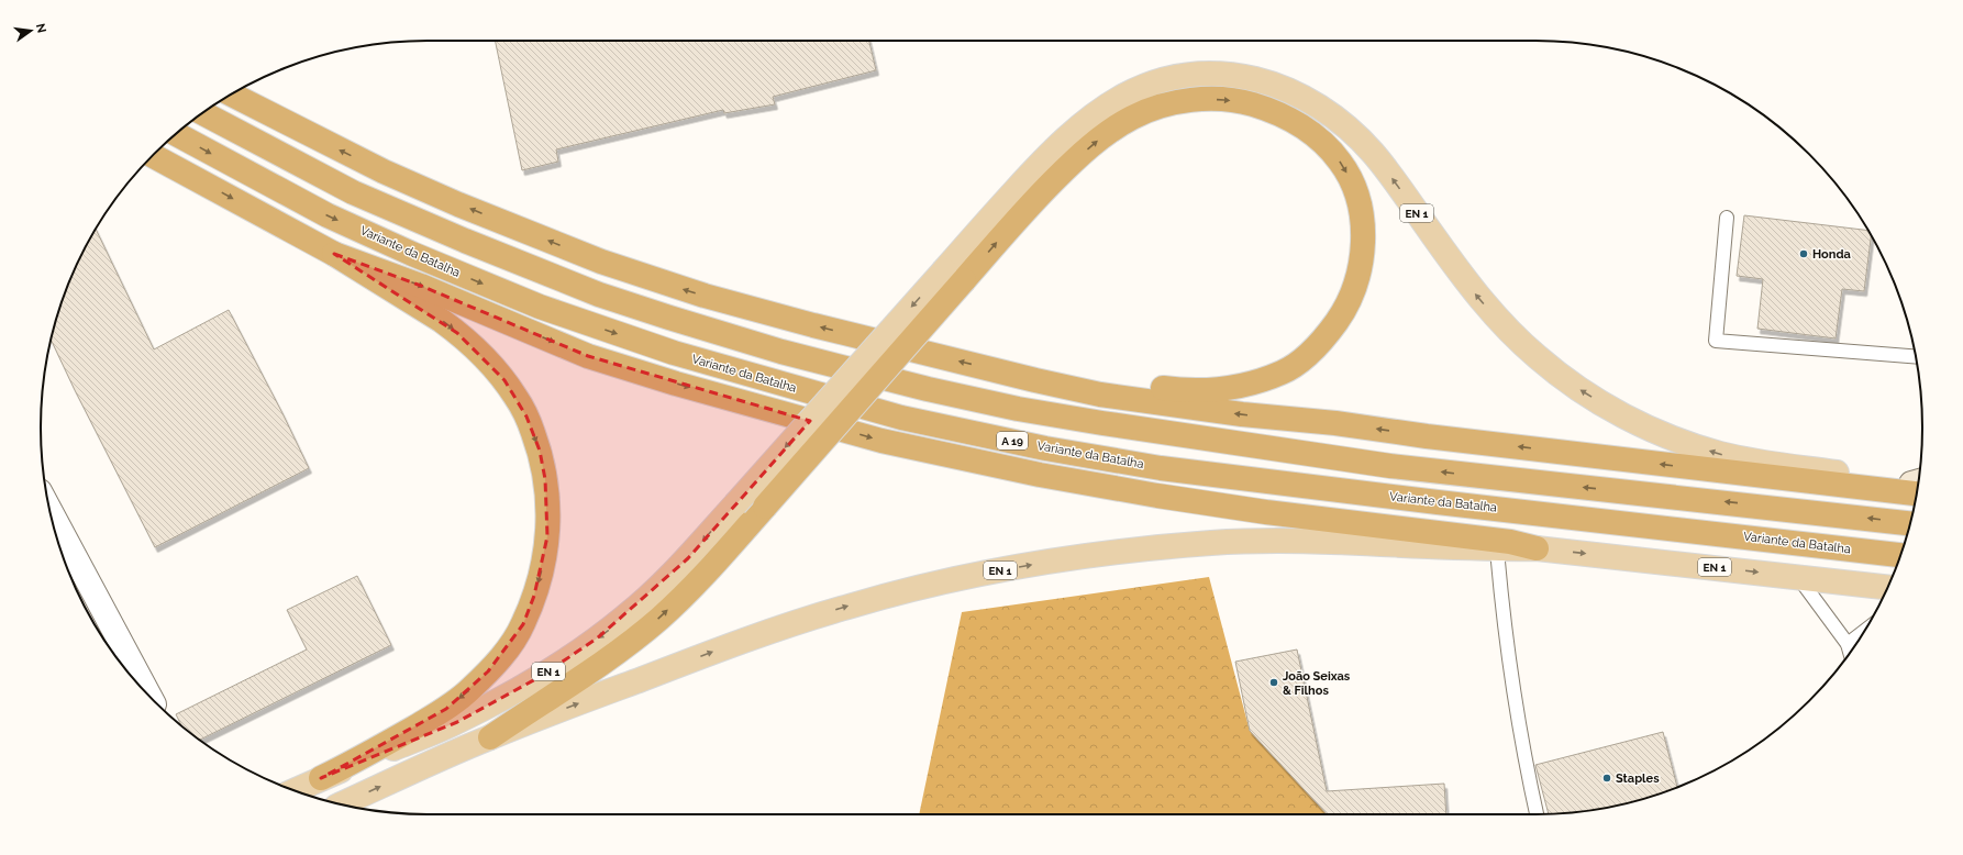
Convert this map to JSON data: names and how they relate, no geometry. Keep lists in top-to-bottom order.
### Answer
{
  "streets": {
    "highway": ["Variante da Batalha", "A 19"],
    "main road": ["EN 1"]
  },
  "places": ["Honda", "João Seixas & Filhos", "Staples"],
  "north": "right"
}
